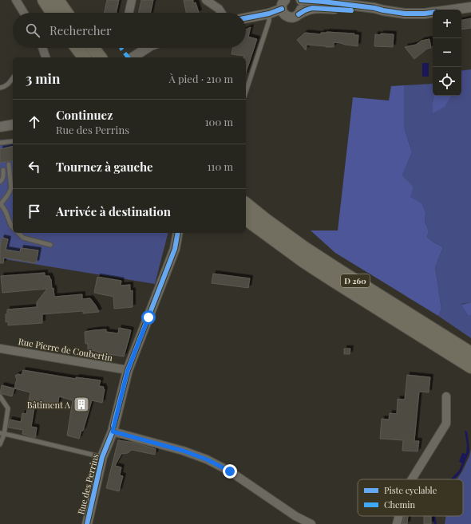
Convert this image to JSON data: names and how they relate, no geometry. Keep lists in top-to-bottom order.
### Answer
{
  "streets": {
    "highway": ["D 260"],
    "street": ["Rue Pierre de Coubertin", "Rue des Perrins"]
  },
  "crossings": [
    ["Rue Pierre de Coubertin", "Rue des Perrins"]
  ],
  "places": {
    "building": ["Bâtiment A"]
  },
  "legend": ["Piste cyclable", "Chemin"],
  "page": {
    "map_buttons": ["+", "−"],
    "search": "Rechercher",
    "heading": ["3 min", "À pied · 210 m"],
    "list": [
      ["Continuez", "Rue des Perrins", "100 m"],
      ["Tournez à gauche", "110 m"],
      "Arrivée à destination"
    ]
  }
}
